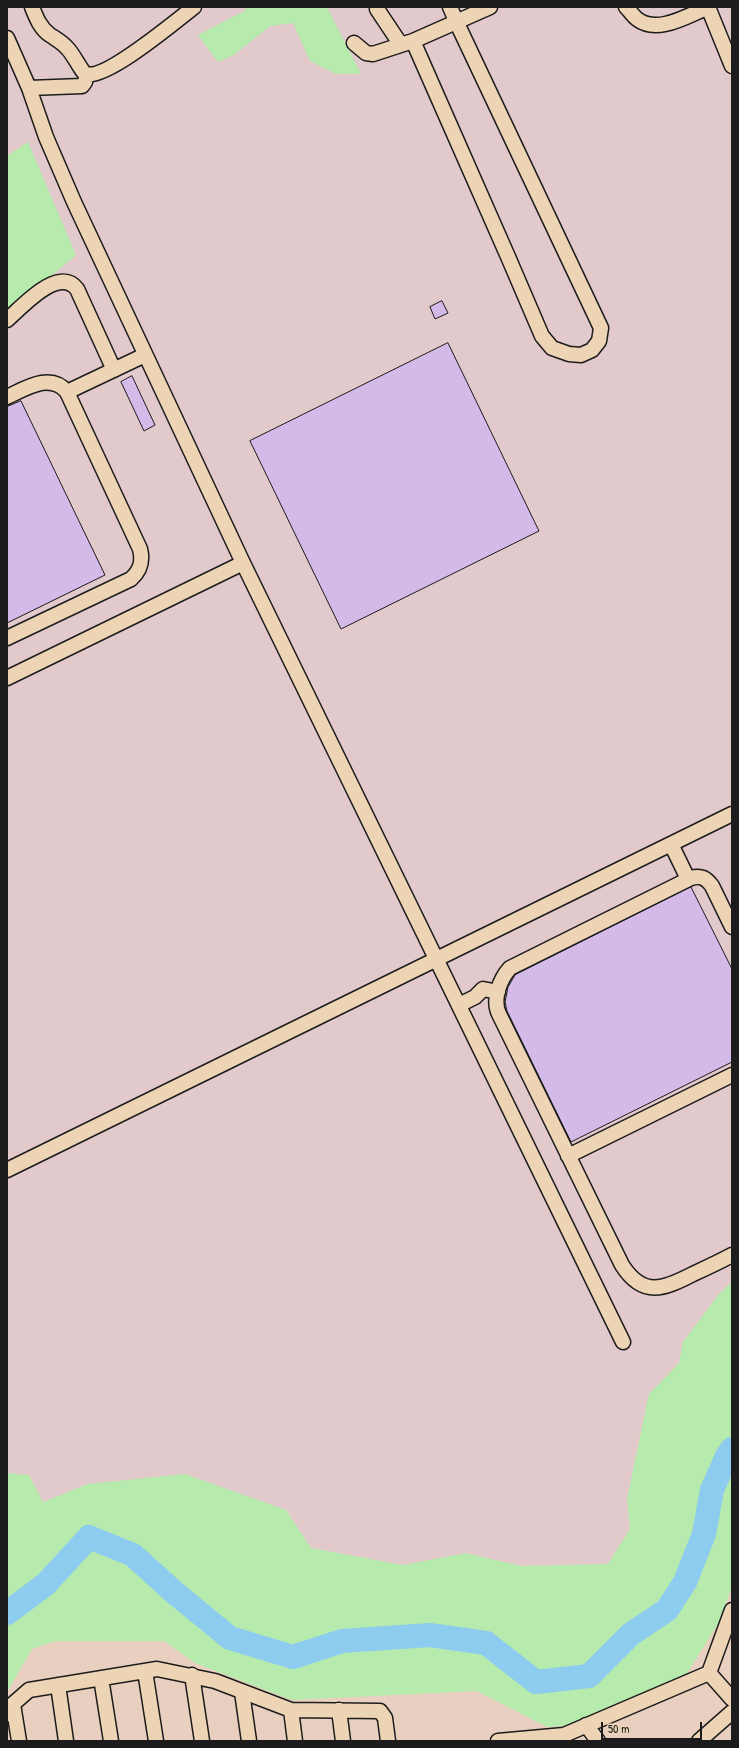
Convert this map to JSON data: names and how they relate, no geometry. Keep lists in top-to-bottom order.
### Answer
{
  "scale_bar": "50 m"
}
